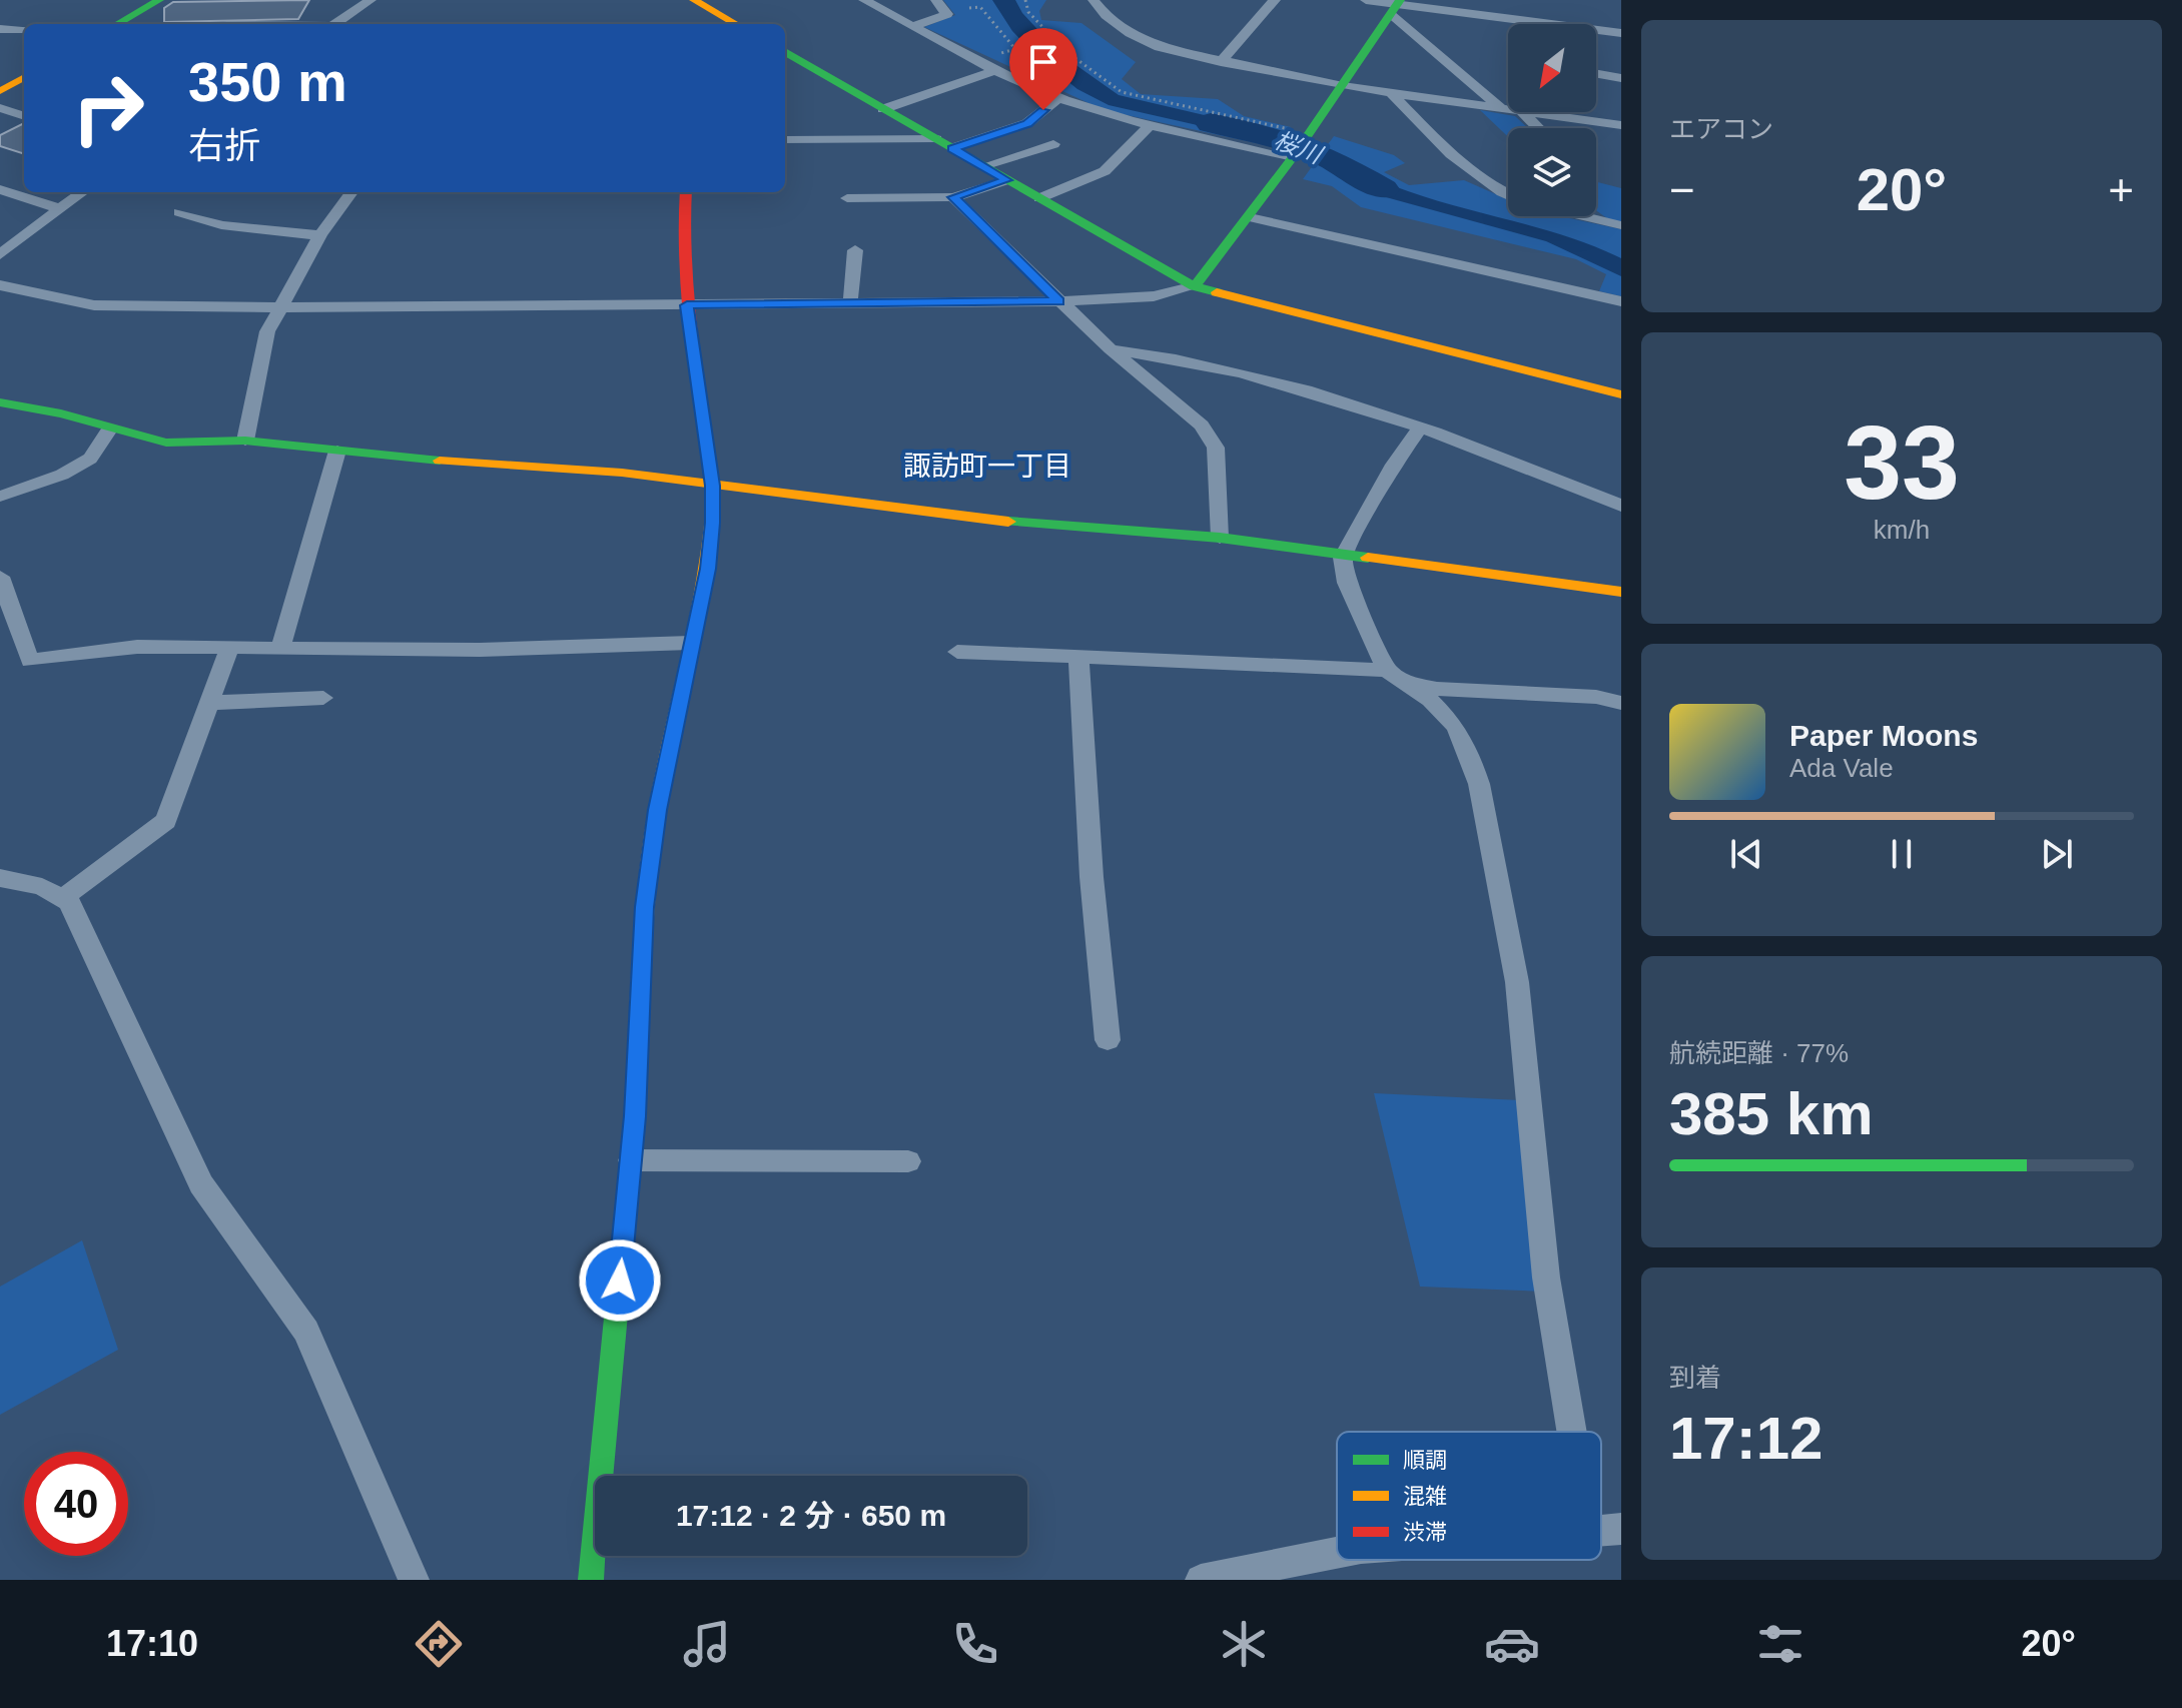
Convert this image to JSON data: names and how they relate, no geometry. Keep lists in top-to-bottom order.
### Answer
{
  "districts": ["諏訪町一丁目"],
  "water": ["桜川"],
  "legend": ["順調", "混雑", "渋滞"],
  "north": "bottom left",
  "page": {
    "tile": [
      "エアコン",
      ["33", "km/h"],
      ["航続距離 · 77%", "385 km"],
      ["到着", "17:12"]
    ],
    "turn": ["350 m", "右折"],
    "heat": ["−", "20°", "+"],
    "song": ["Paper Moons", "Ada Vale"],
    "limit": "40",
    "trip": "17:12 · 2 分 · 650 m",
    "tabs": ["17:10", "20°"]
  }
}
